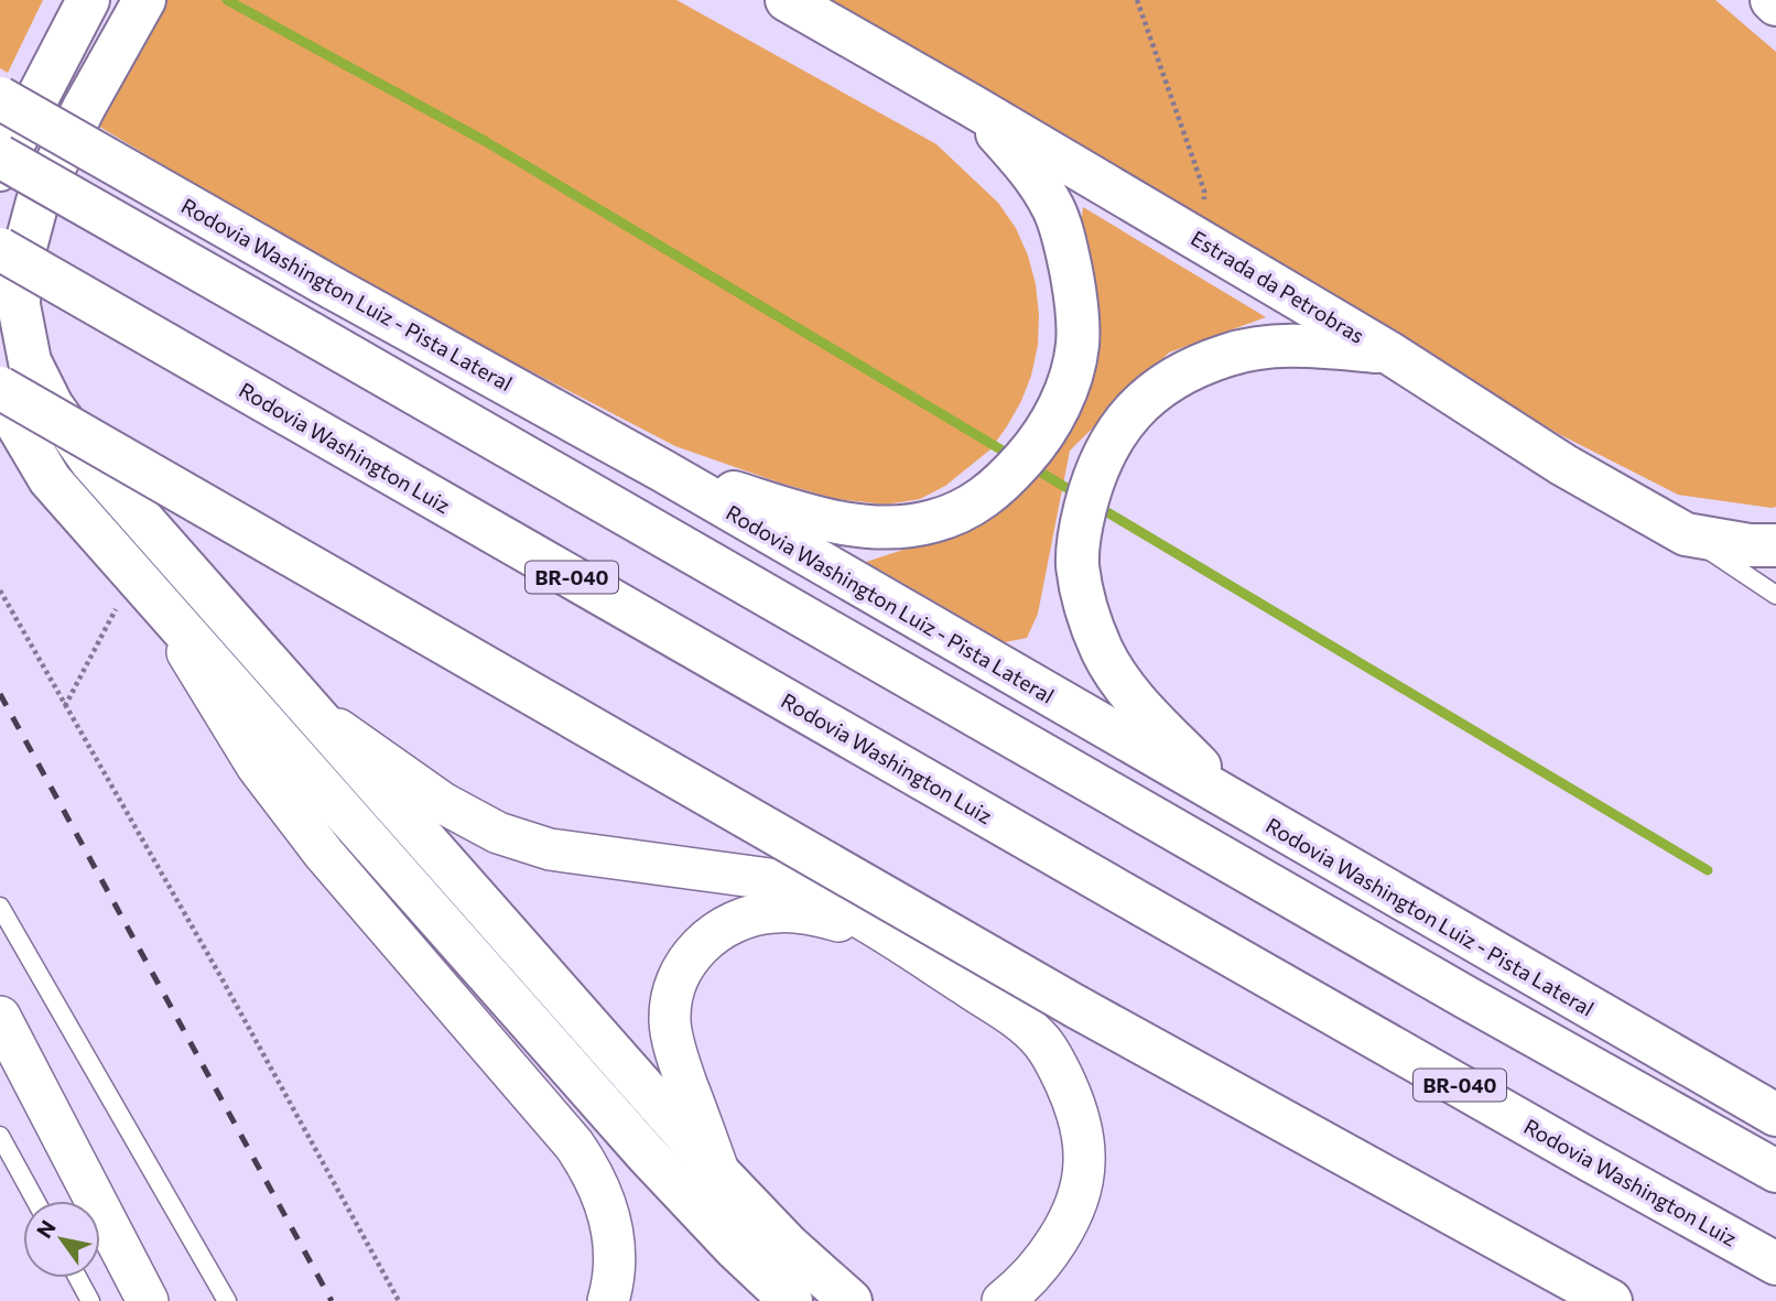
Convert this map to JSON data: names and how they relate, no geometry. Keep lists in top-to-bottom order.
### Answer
{
  "streets": {
    "main road": [
      "Estrada da Petrobras",
      "Rodovia Washington Luiz - Pista Lateral",
      "Rodovia Washington Luiz",
      "BR-040"
    ]
  },
  "north": "top left"
}
